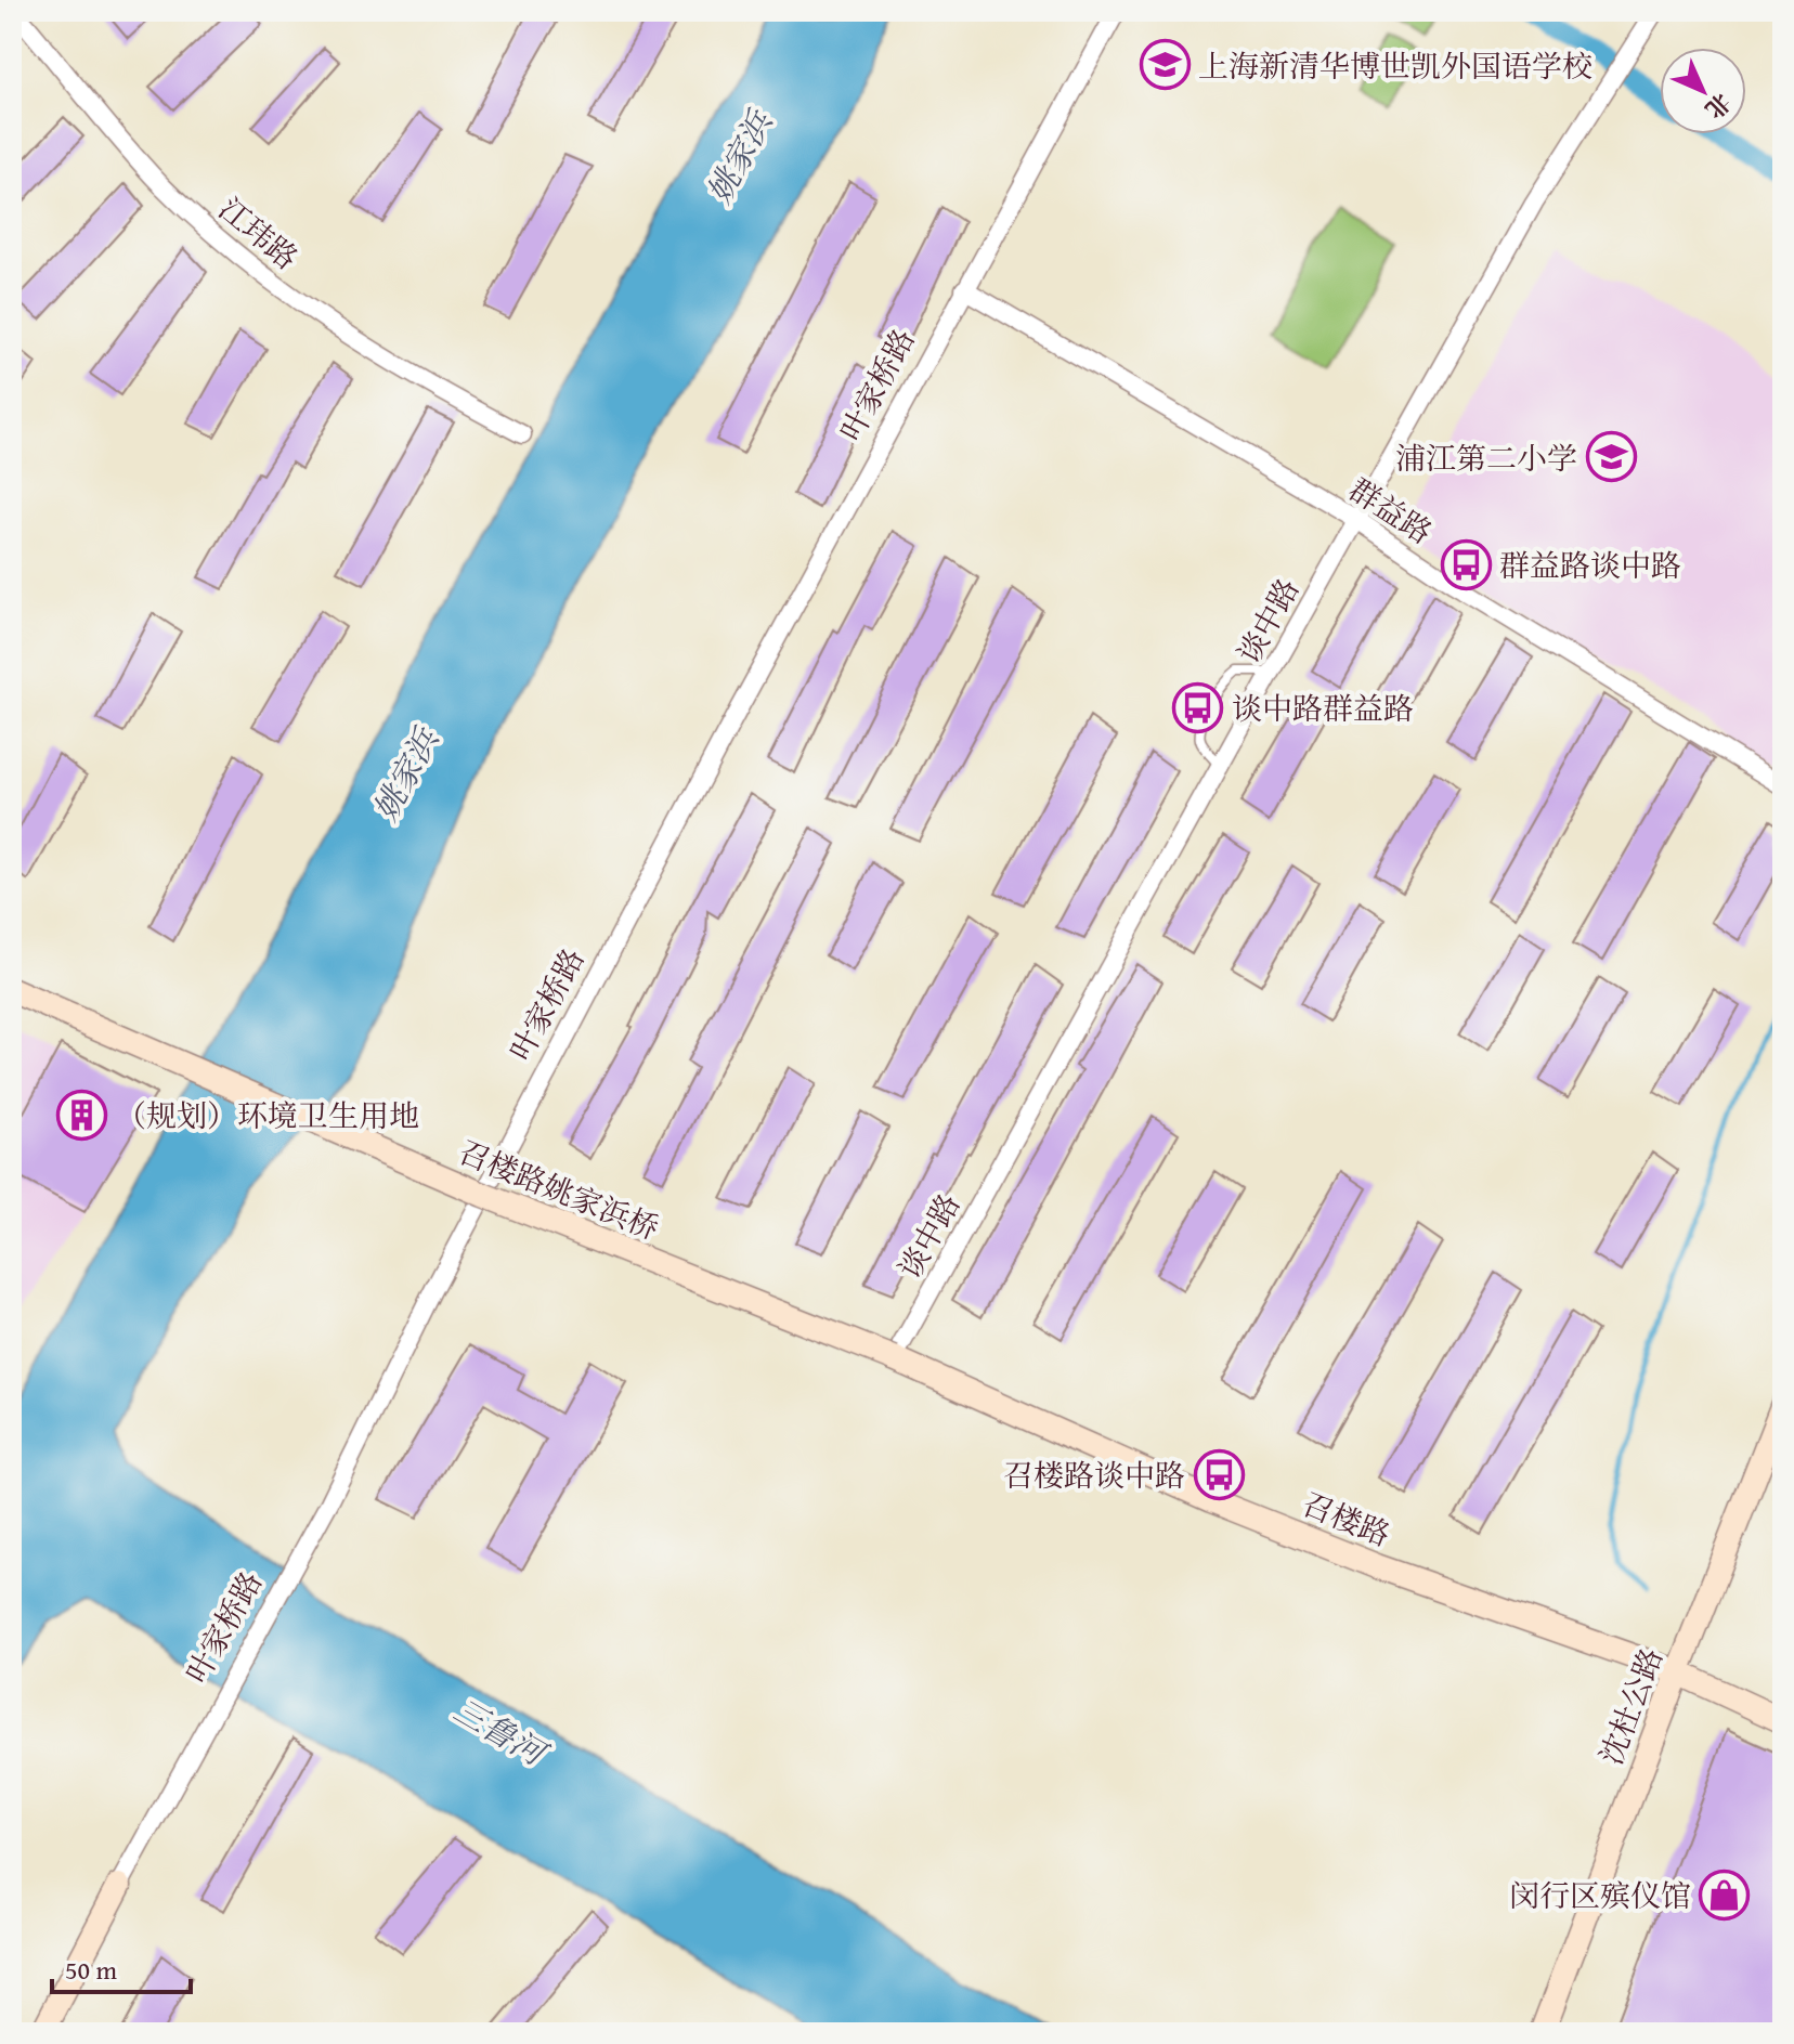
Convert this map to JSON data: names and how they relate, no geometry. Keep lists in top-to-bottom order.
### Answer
{
  "streets": {
    "street": [
      "江玮路",
      "叶家桥路",
      "群益路",
      "谈中路",
      "召楼路姚家浜桥",
      "召楼路",
      "沈杜公路"
    ]
  },
  "crossings": [
    ["叶家桥路", "群益路"],
    ["群益路", "谈中路"],
    ["谈中路", "召楼路姚家浜桥"],
    ["谈中路", "召楼路"],
    ["召楼路姚家浜桥", "召楼路"],
    ["召楼路", "沈杜公路"]
  ],
  "water": ["姚家浜", "三鲁河"],
  "places": {
    "school or university": ["上海新清华博世凯外国语学校", "浦江第二小学"],
    "bus stop": ["群益路谈中路", "谈中路群益路", "召楼路谈中路"],
    "building": ["（规划）环境卫生用地"],
    "shop": ["闵行区殡仪馆"]
  },
  "scale_bar": "50 m",
  "north": "bottom right"
}
